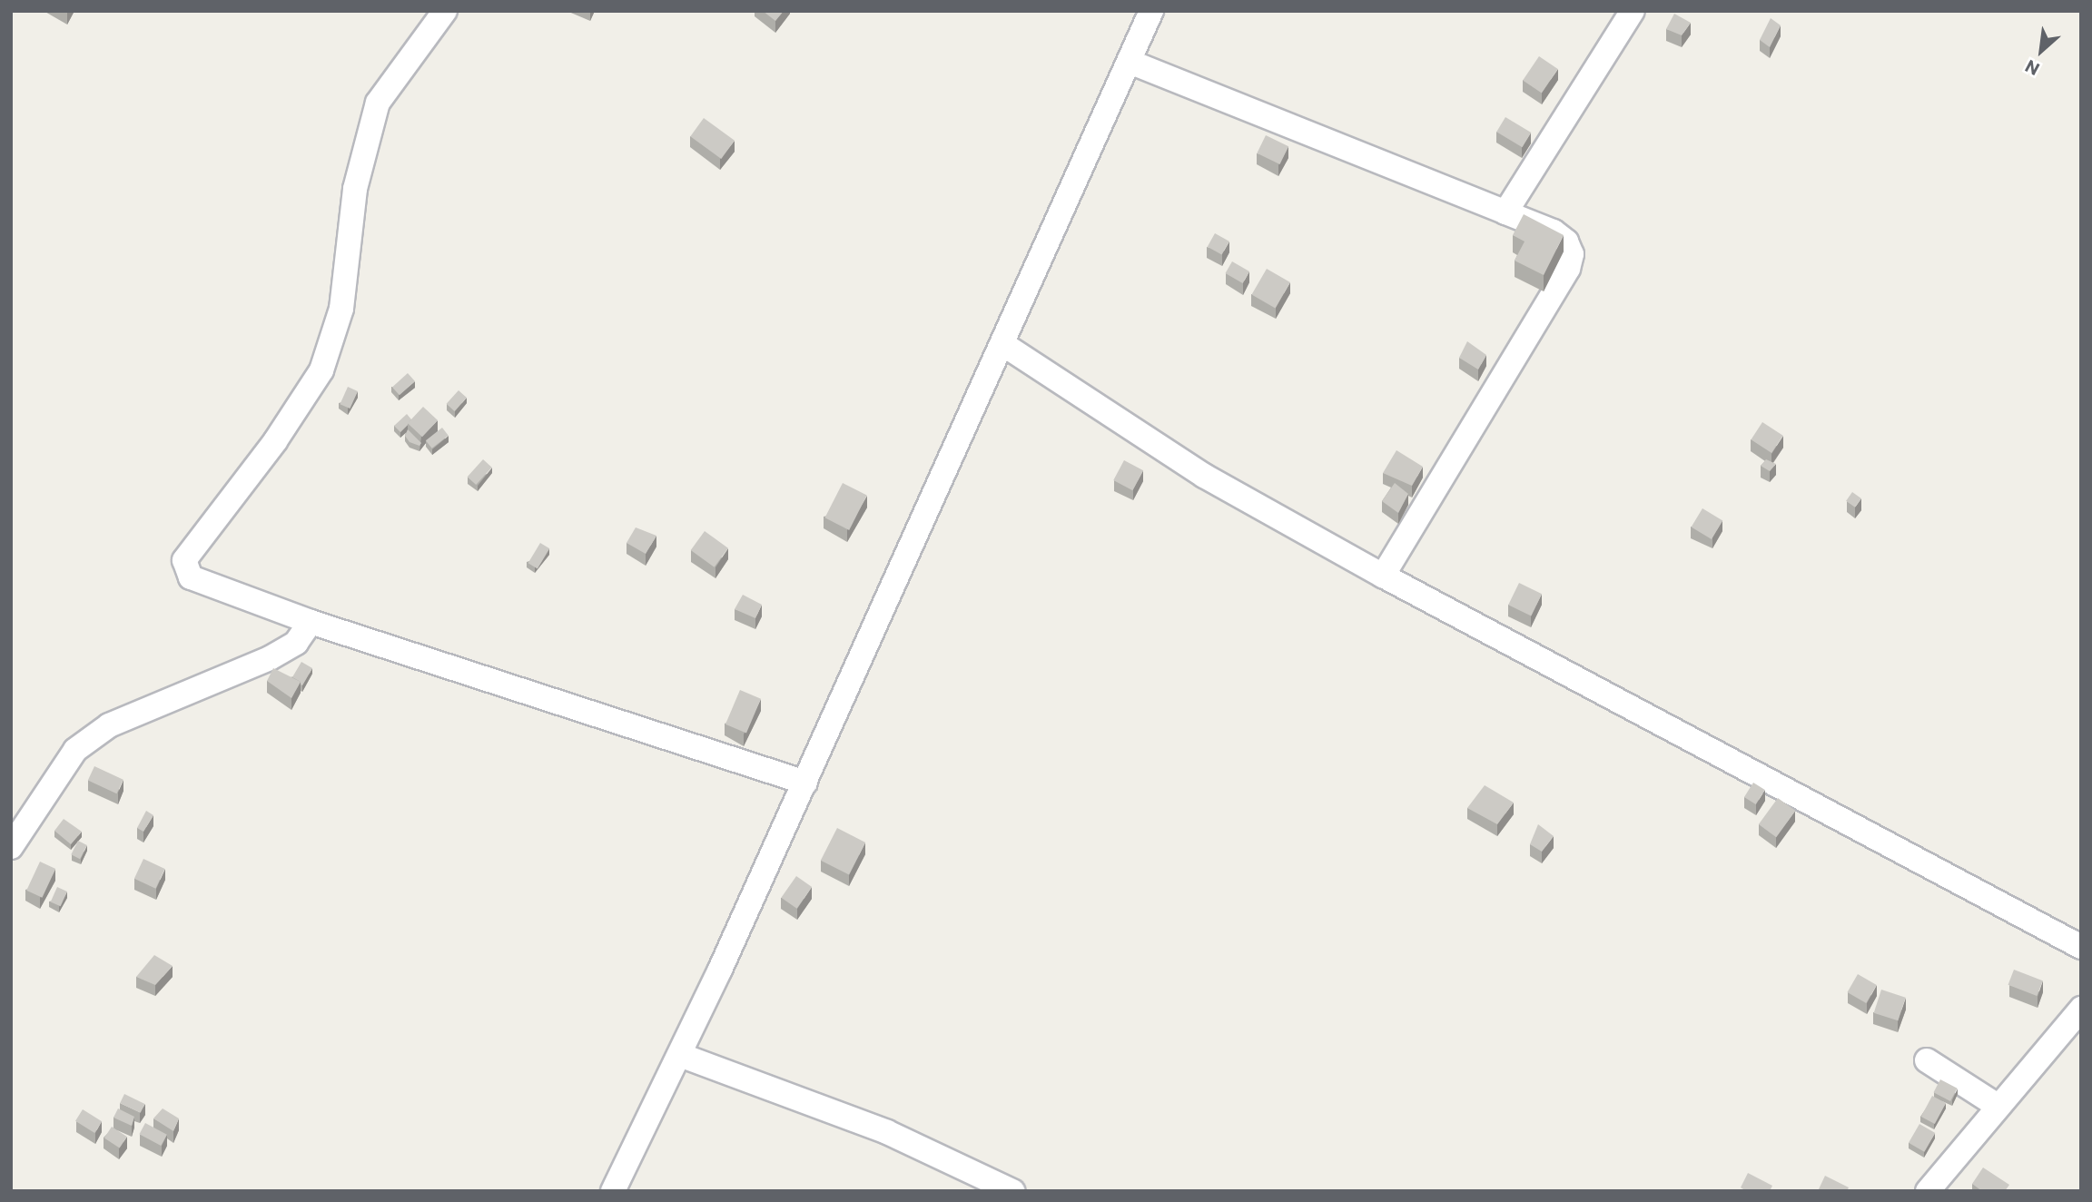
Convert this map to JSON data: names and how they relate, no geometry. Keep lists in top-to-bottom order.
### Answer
{
  "north": "bottom left"
}
